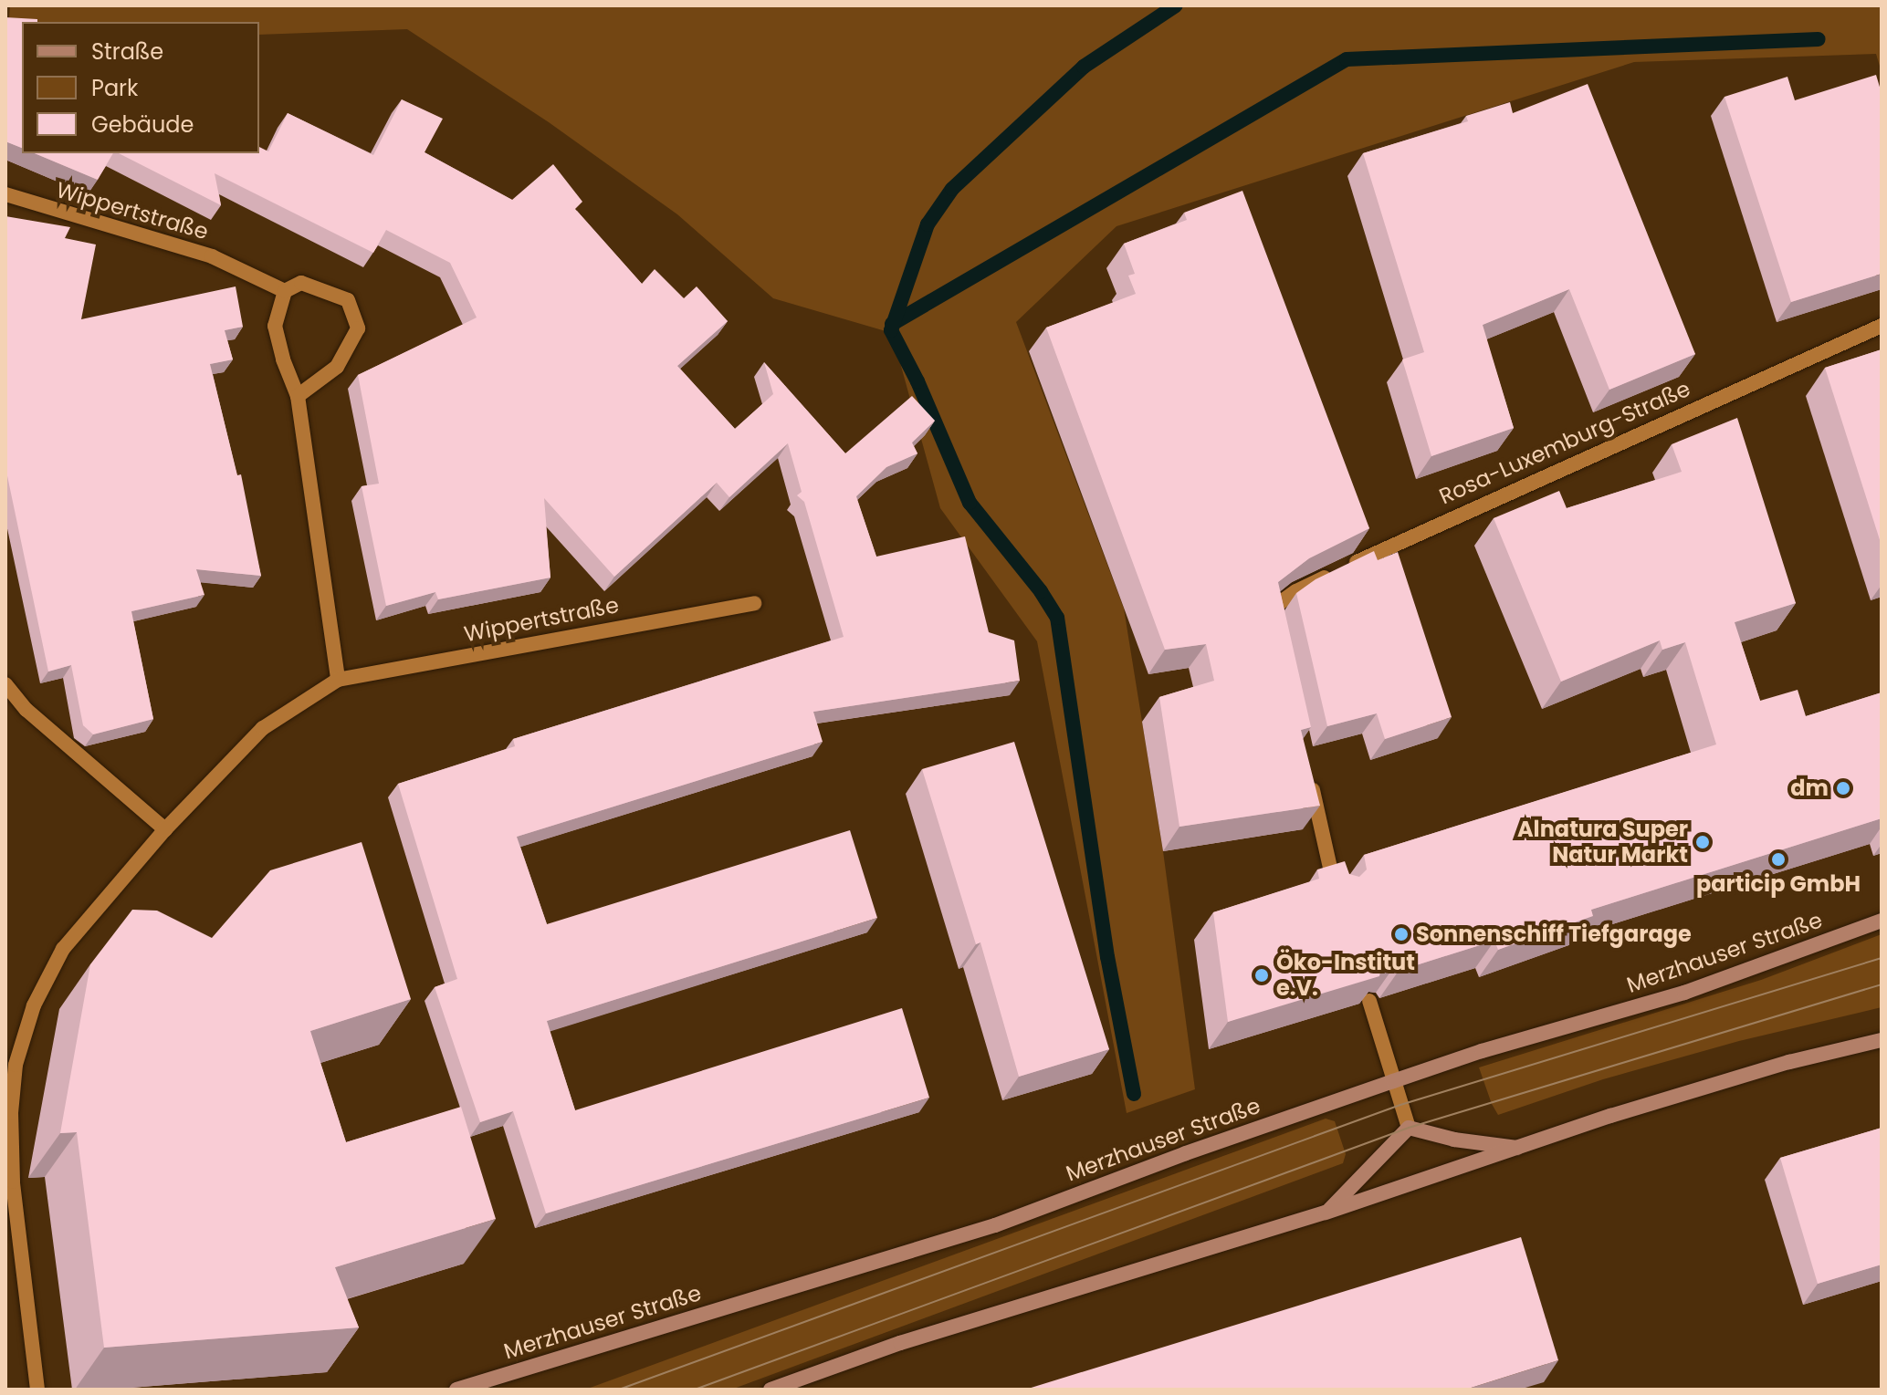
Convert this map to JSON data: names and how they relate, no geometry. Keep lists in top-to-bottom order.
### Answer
{
  "streets": {
    "main road": ["Merzhauser Straße"],
    "street": ["Wippertstraße", "Rosa-Luxemburg-Straße"]
  },
  "places": [
    "dm",
    "Alnatura Super Natur Markt",
    "particip GmbH",
    "Sonnenschiff Tiefgarage",
    "Öko-Institut e.V."
  ],
  "legend": ["Straße", "Park", "Gebäude"]
}
